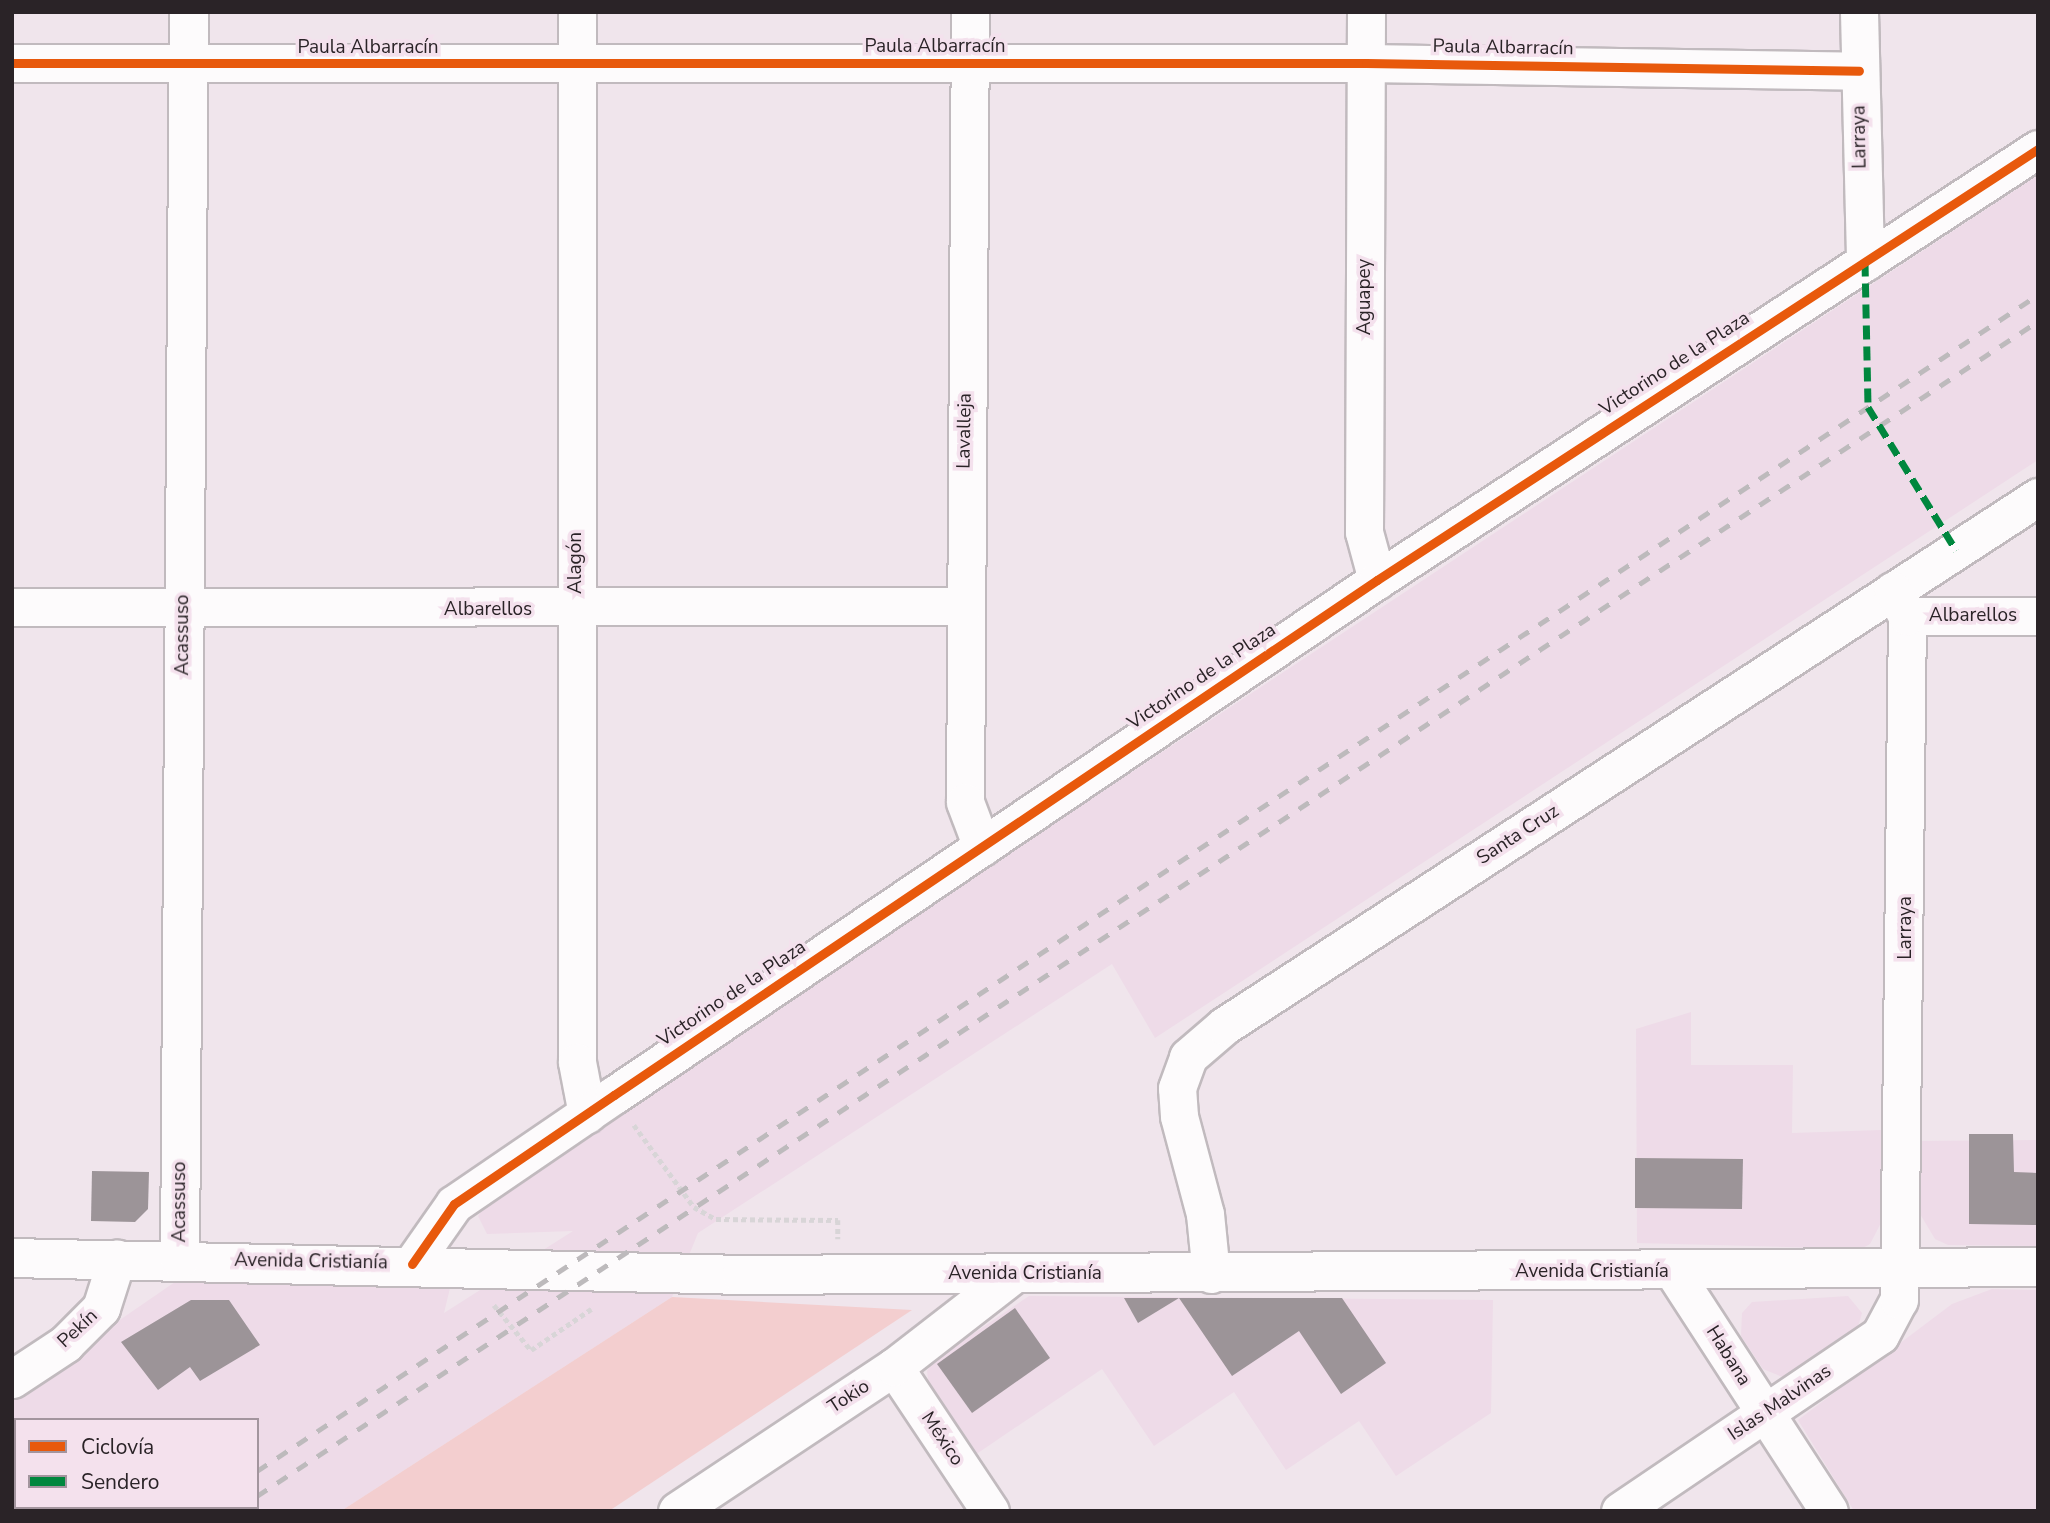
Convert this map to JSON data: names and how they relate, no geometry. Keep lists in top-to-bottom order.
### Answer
{
  "streets": {
    "main road": ["Acassuso", "Avenida Cristianía"],
    "street": [
      "Paula Albarracín",
      "Larraya",
      "Aguapey",
      "Victorino de la Plaza",
      "Lavalleja",
      "Alagón",
      "Albarellos",
      "Santa Cruz",
      "Pekín",
      "Habana",
      "Tokio",
      "Islas Malvinas",
      "México"
    ]
  },
  "crossings": [
    ["Paula Albarracín", "Larraya"],
    ["Paula Albarracín", "Aguapey"],
    ["Paula Albarracín", "Lavalleja"],
    ["Paula Albarracín", "Alagón"],
    ["Paula Albarracín", "Acassuso"],
    ["Larraya", "Victorino de la Plaza"],
    ["Larraya", "Albarellos"],
    ["Larraya", "Santa Cruz"],
    ["Larraya", "Avenida Cristianía"],
    ["Larraya", "Islas Malvinas"],
    ["Aguapey", "Victorino de la Plaza"],
    ["Victorino de la Plaza", "Lavalleja"],
    ["Victorino de la Plaza", "Alagón"],
    ["Victorino de la Plaza", "Avenida Cristianía"],
    ["Lavalleja", "Albarellos"],
    ["Alagón", "Albarellos"],
    ["Albarellos", "Acassuso"],
    ["Albarellos", "Santa Cruz"],
    ["Acassuso", "Avenida Cristianía"],
    ["Santa Cruz", "Avenida Cristianía"],
    ["Avenida Cristianía", "Pekín"],
    ["Avenida Cristianía", "Habana"],
    ["Avenida Cristianía", "Tokio"],
    ["Avenida Cristianía", "Islas Malvinas"],
    ["Habana", "Islas Malvinas"],
    ["Tokio", "México"]
  ],
  "legend": ["Ciclovía", "Sendero"]
}
